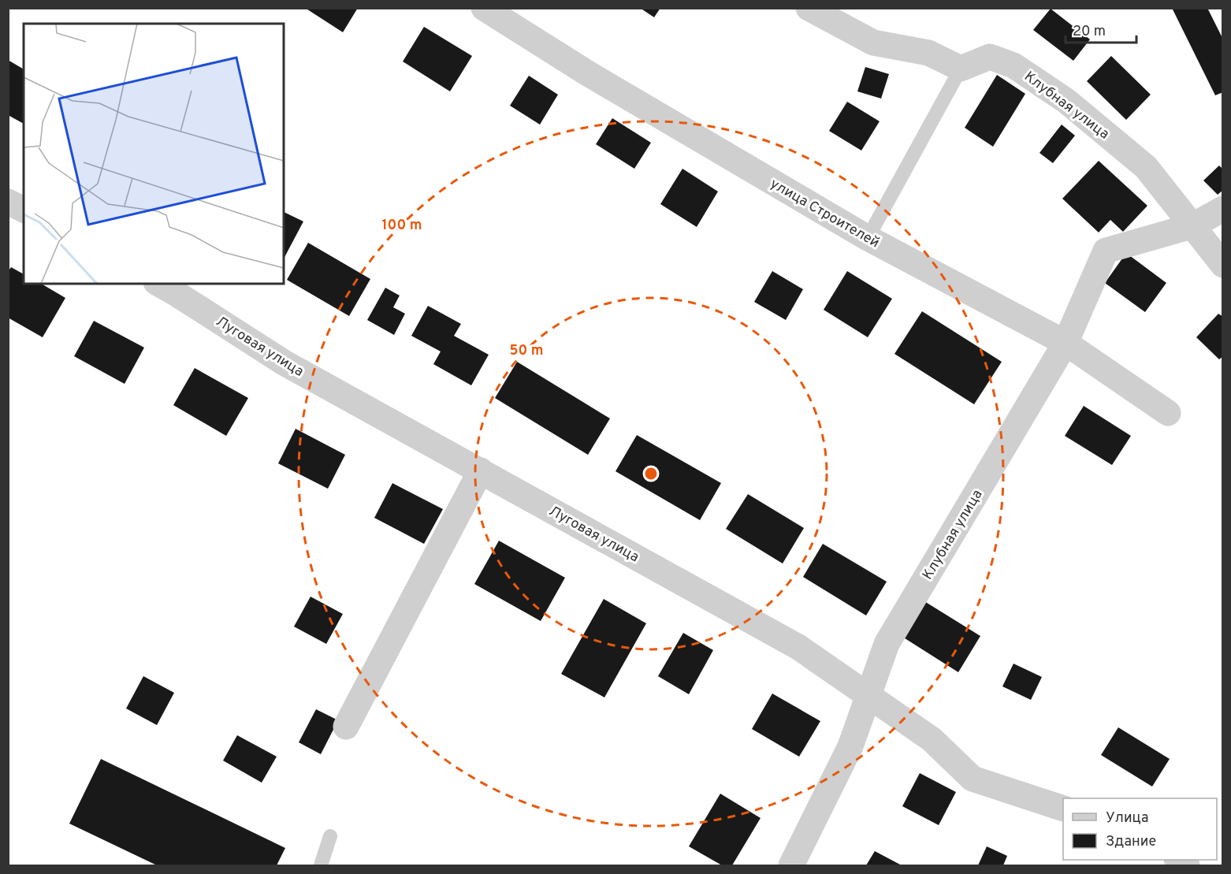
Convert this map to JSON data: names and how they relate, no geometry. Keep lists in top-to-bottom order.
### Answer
{
  "streets": {
    "street": ["Клубная улица", "улица Строителей", "Луговая улица"]
  },
  "crossings": [
    ["Клубная улица", "улица Строителей"],
    ["Клубная улица", "Луговая улица"]
  ],
  "legend": ["Улица", "Здание"],
  "scale_bar": "20 m",
  "rings": ["100 m", "50 m"]
}
